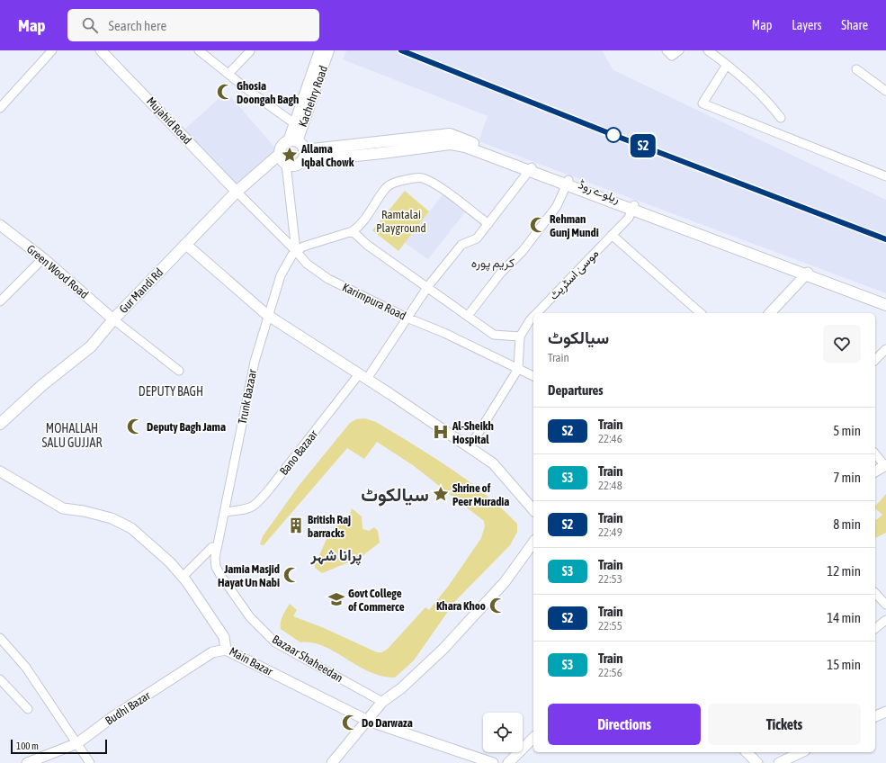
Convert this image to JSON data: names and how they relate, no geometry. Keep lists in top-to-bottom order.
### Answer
{
  "streets": {
    "main road": ["Kachehry Road", "ریلوے روڈ", "Gur Mandi Rd"],
    "street": [
      "Mujahid Road",
      "Green Wood Road",
      "موسیٰ اسٹریٹ",
      "Karimpura Road",
      "Trunk Bazaar",
      "Bano Bazaar",
      "Bazaar Shaheedan",
      "Main Bazar",
      "Budhi Bazar"
    ]
  },
  "crossings": [
    ["Kachehry Road", "ریلوے روڈ"],
    ["Kachehry Road", "Gur Mandi Rd"],
    ["Mujahid Road", "Gur Mandi Rd"],
    ["Mujahid Road", "Karimpura Road"],
    ["ریلوے روڈ", "موسیٰ اسٹریٹ"],
    ["ریلوے روڈ", "Gur Mandi Rd"],
    ["ریلوے روڈ", "Bano Bazaar"],
    ["Green Wood Road", "Gur Mandi Rd"],
    ["موسیٰ اسٹریٹ", "Karimpura Road"],
    ["Gur Mandi Rd", "Karimpura Road"],
    ["Karimpura Road", "Trunk Bazaar"],
    ["Karimpura Road", "Bano Bazaar"],
    ["Trunk Bazaar", "Bano Bazaar"],
    ["Trunk Bazaar", "Bazaar Shaheedan"],
    ["Main Bazar", "Budhi Bazar"]
  ],
  "districts": [
    "کریم پورہ",
    "DEPUTY BAGH",
    "MOHALLAH SALU GUJJAR",
    "سیالکوٹ",
    "پرانا شہر"
  ],
  "parks": ["Ramtalai Playground"],
  "places": {
    "mosque": [
      "Ghosia Doongah Bagh",
      "Rehman Gunj Mundi",
      "Deputy Bagh Jama",
      "Jamia Masjid Hayat Un Nabi",
      "Khara Khoo",
      "Do Darwaza"
    ],
    "place": ["Allama Iqbal Chowk", "Shrine of Peer Muradia"],
    "hospital": ["Al-Sheikh Hospital"],
    "building": ["British Raj barracks"],
    "school or university": ["Govt College of Commerce"]
  },
  "scale_bar": "100 m",
  "page": {
    "header": "Map",
    "search": "Search here",
    "nav": ["Map", "Layers", "Share"],
    "on_map": "S2",
    "heading": [
      ["سیالکوٹ", "Train"],
      "Departures"
    ],
    "list": [
      {
        "mark": "S2",
        "name": "Train",
        "note": "22:46",
        "value": "5 min"
      },
      {
        "mark": "S3",
        "name": "Train",
        "note": "22:48",
        "value": "7 min"
      },
      {
        "mark": "S2",
        "name": "Train",
        "note": "22:49",
        "value": "8 min"
      },
      {
        "mark": "S3",
        "name": "Train",
        "note": "22:53",
        "value": "12 min"
      },
      {
        "mark": "S2",
        "name": "Train",
        "note": "22:55",
        "value": "14 min"
      },
      {
        "mark": "S3",
        "name": "Train",
        "note": "22:56",
        "value": "15 min"
      }
    ],
    "buttons": ["Directions", "Tickets"],
    "scale": "100 m"
  }
}
